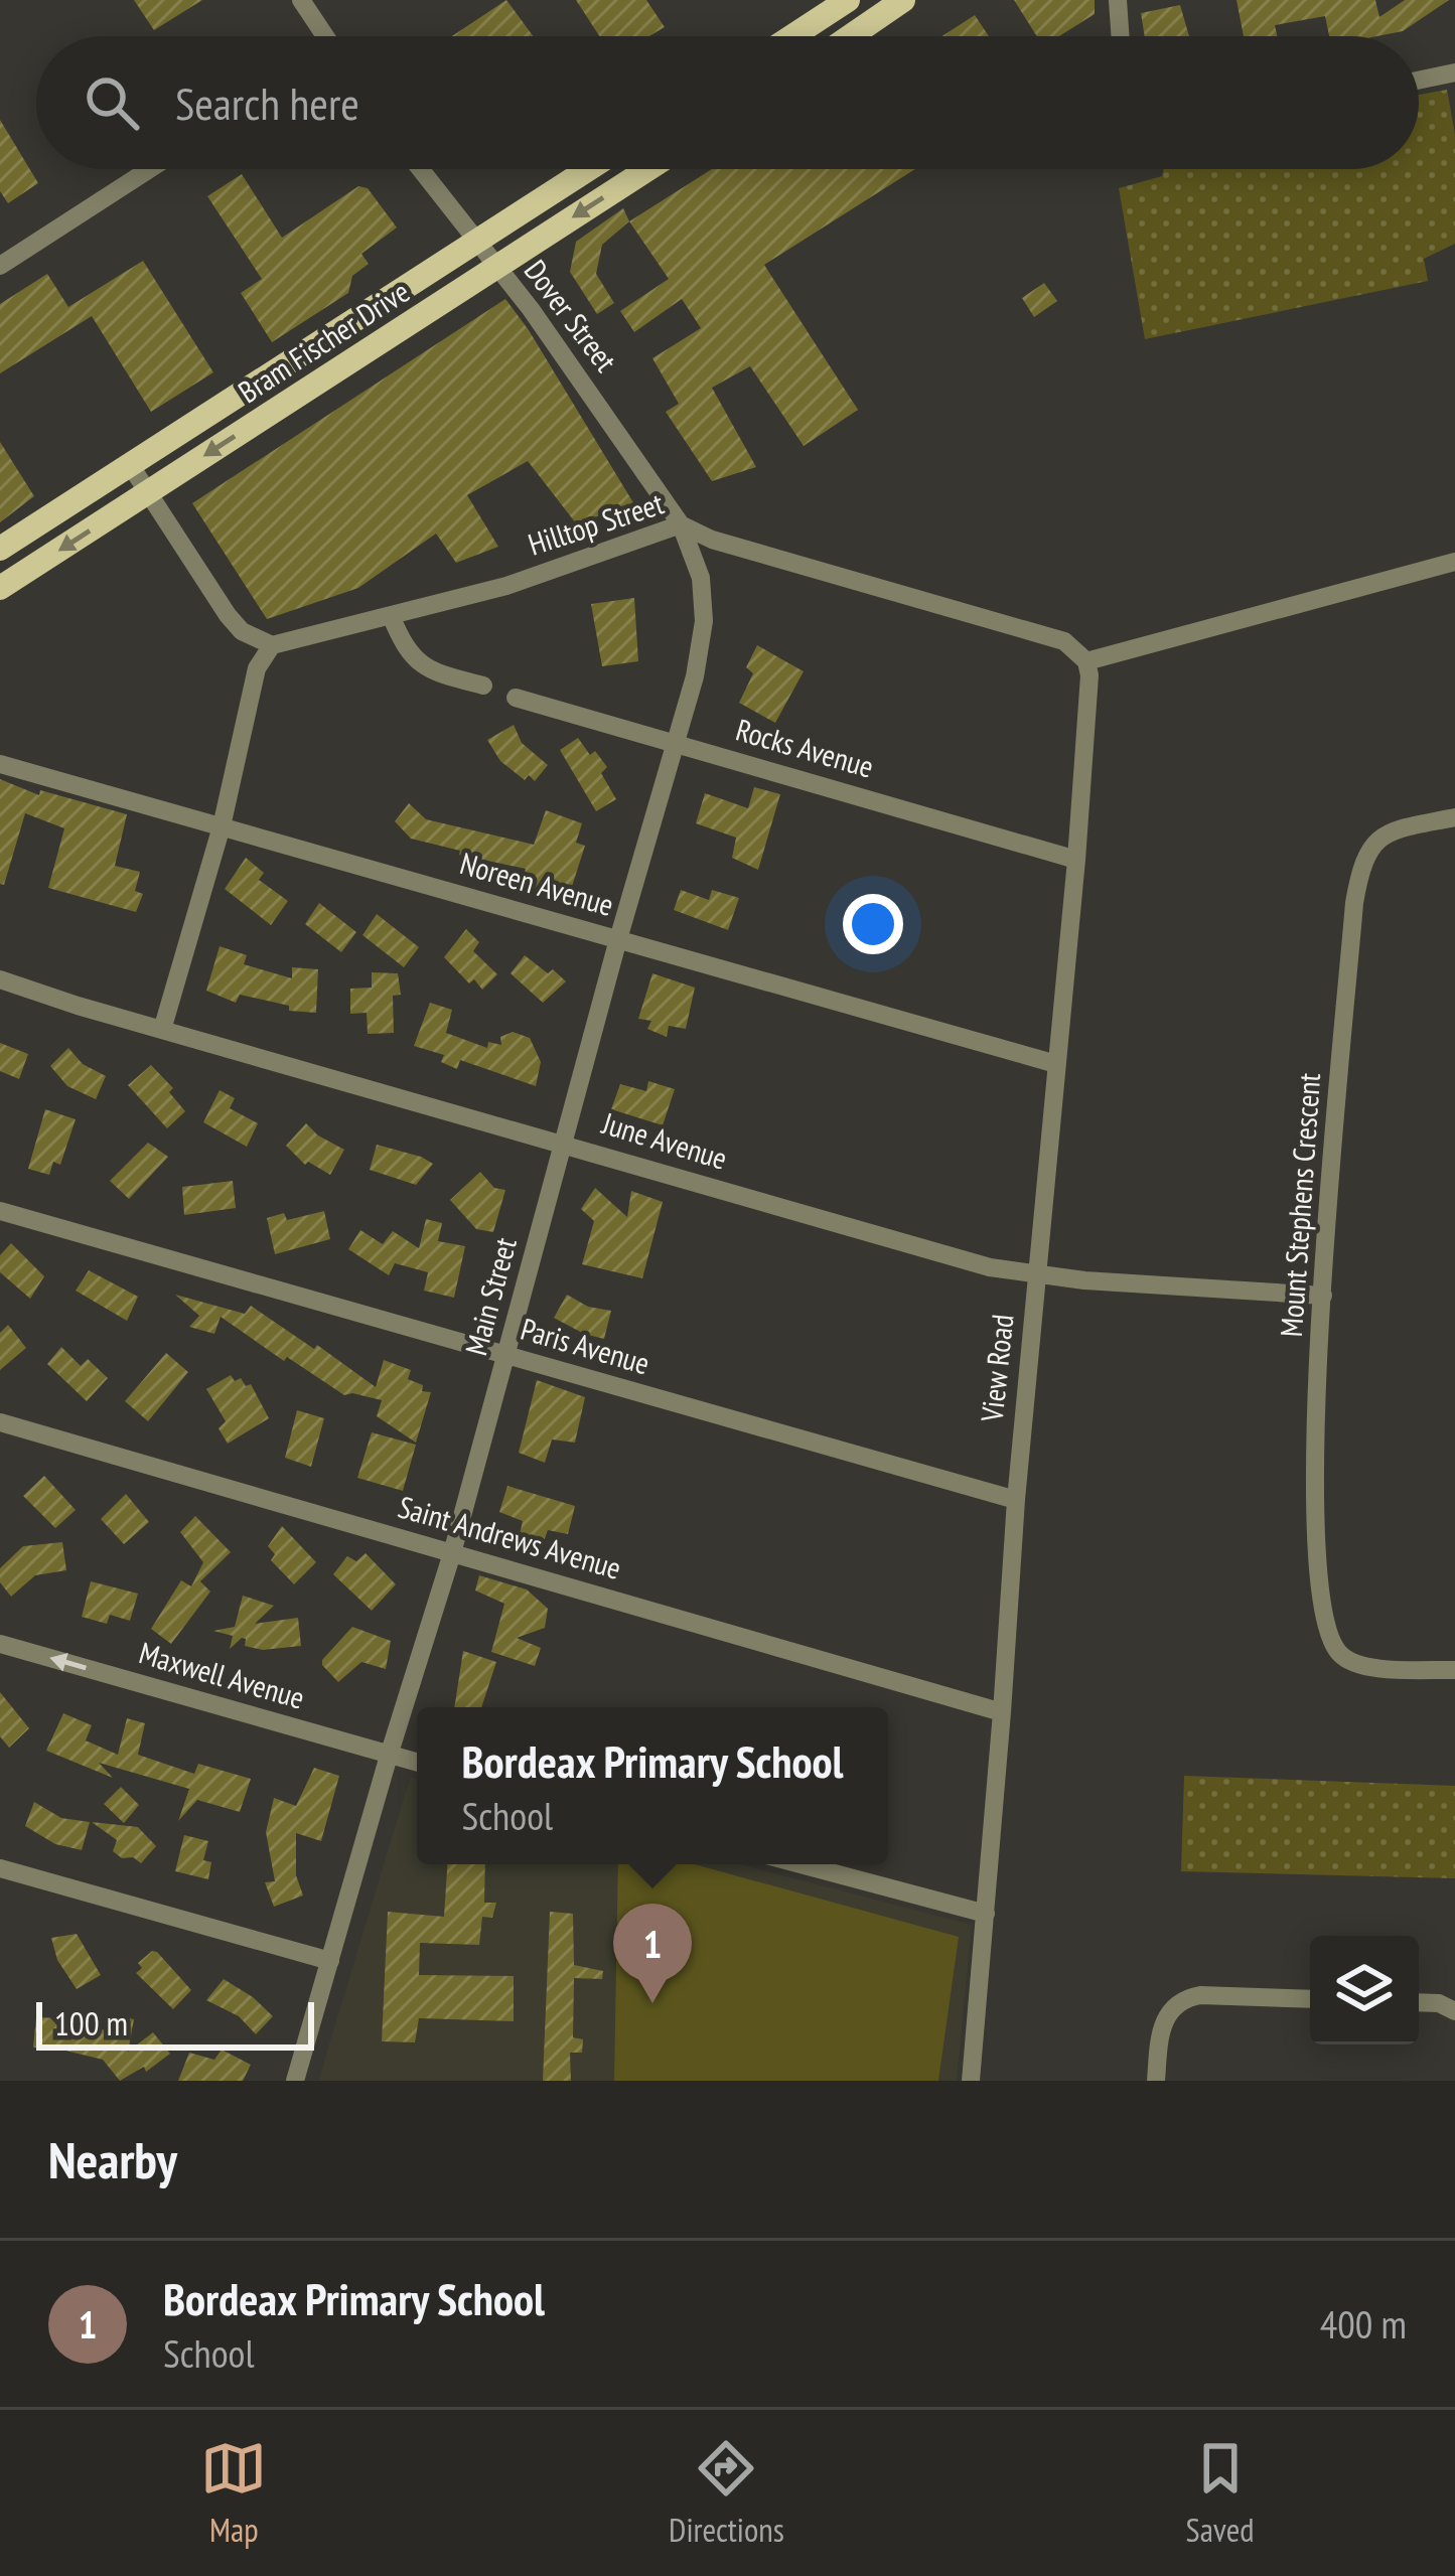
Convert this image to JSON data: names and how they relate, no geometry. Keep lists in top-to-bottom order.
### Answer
{
  "streets": {
    "main road": ["Bram Fischer Drive"],
    "street": [
      "Dover Street",
      "Hilltop Street",
      "Rocks Avenue",
      "Noreen Avenue",
      "June Avenue",
      "Mount Stephens Crescent",
      "Main Street",
      "Paris Avenue",
      "View Road",
      "Saint Andrews Avenue",
      "Maxwell Avenue"
    ]
  },
  "crossings": [
    ["Dover Street", "Bram Fischer Drive"],
    ["Dover Street", "Hilltop Street"],
    ["Dover Street", "Main Street"],
    ["Hilltop Street", "Main Street"],
    ["Hilltop Street", "View Road"],
    ["Rocks Avenue", "Main Street"],
    ["Rocks Avenue", "View Road"],
    ["Noreen Avenue", "Main Street"],
    ["Noreen Avenue", "View Road"],
    ["June Avenue", "Mount Stephens Crescent"],
    ["June Avenue", "Main Street"],
    ["June Avenue", "View Road"],
    ["Main Street", "Paris Avenue"],
    ["Main Street", "Saint Andrews Avenue"],
    ["Main Street", "Maxwell Avenue"],
    ["Paris Avenue", "View Road"],
    ["View Road", "Saint Andrews Avenue"]
  ],
  "one_way": ["Maxwell Avenue"],
  "scale_bar": "100 m",
  "page": {
    "search": "Search here",
    "popup": ["Bordeax Primary School", "School"],
    "pins": "1",
    "scale": "100 m",
    "heading": "Nearby",
    "list": [
      {
        "mark": "1",
        "name": "Bordeax Primary School",
        "note": "School",
        "value": "400 m"
      }
    ],
    "nav": ["Map", "Directions", "Saved"]
  }
}
